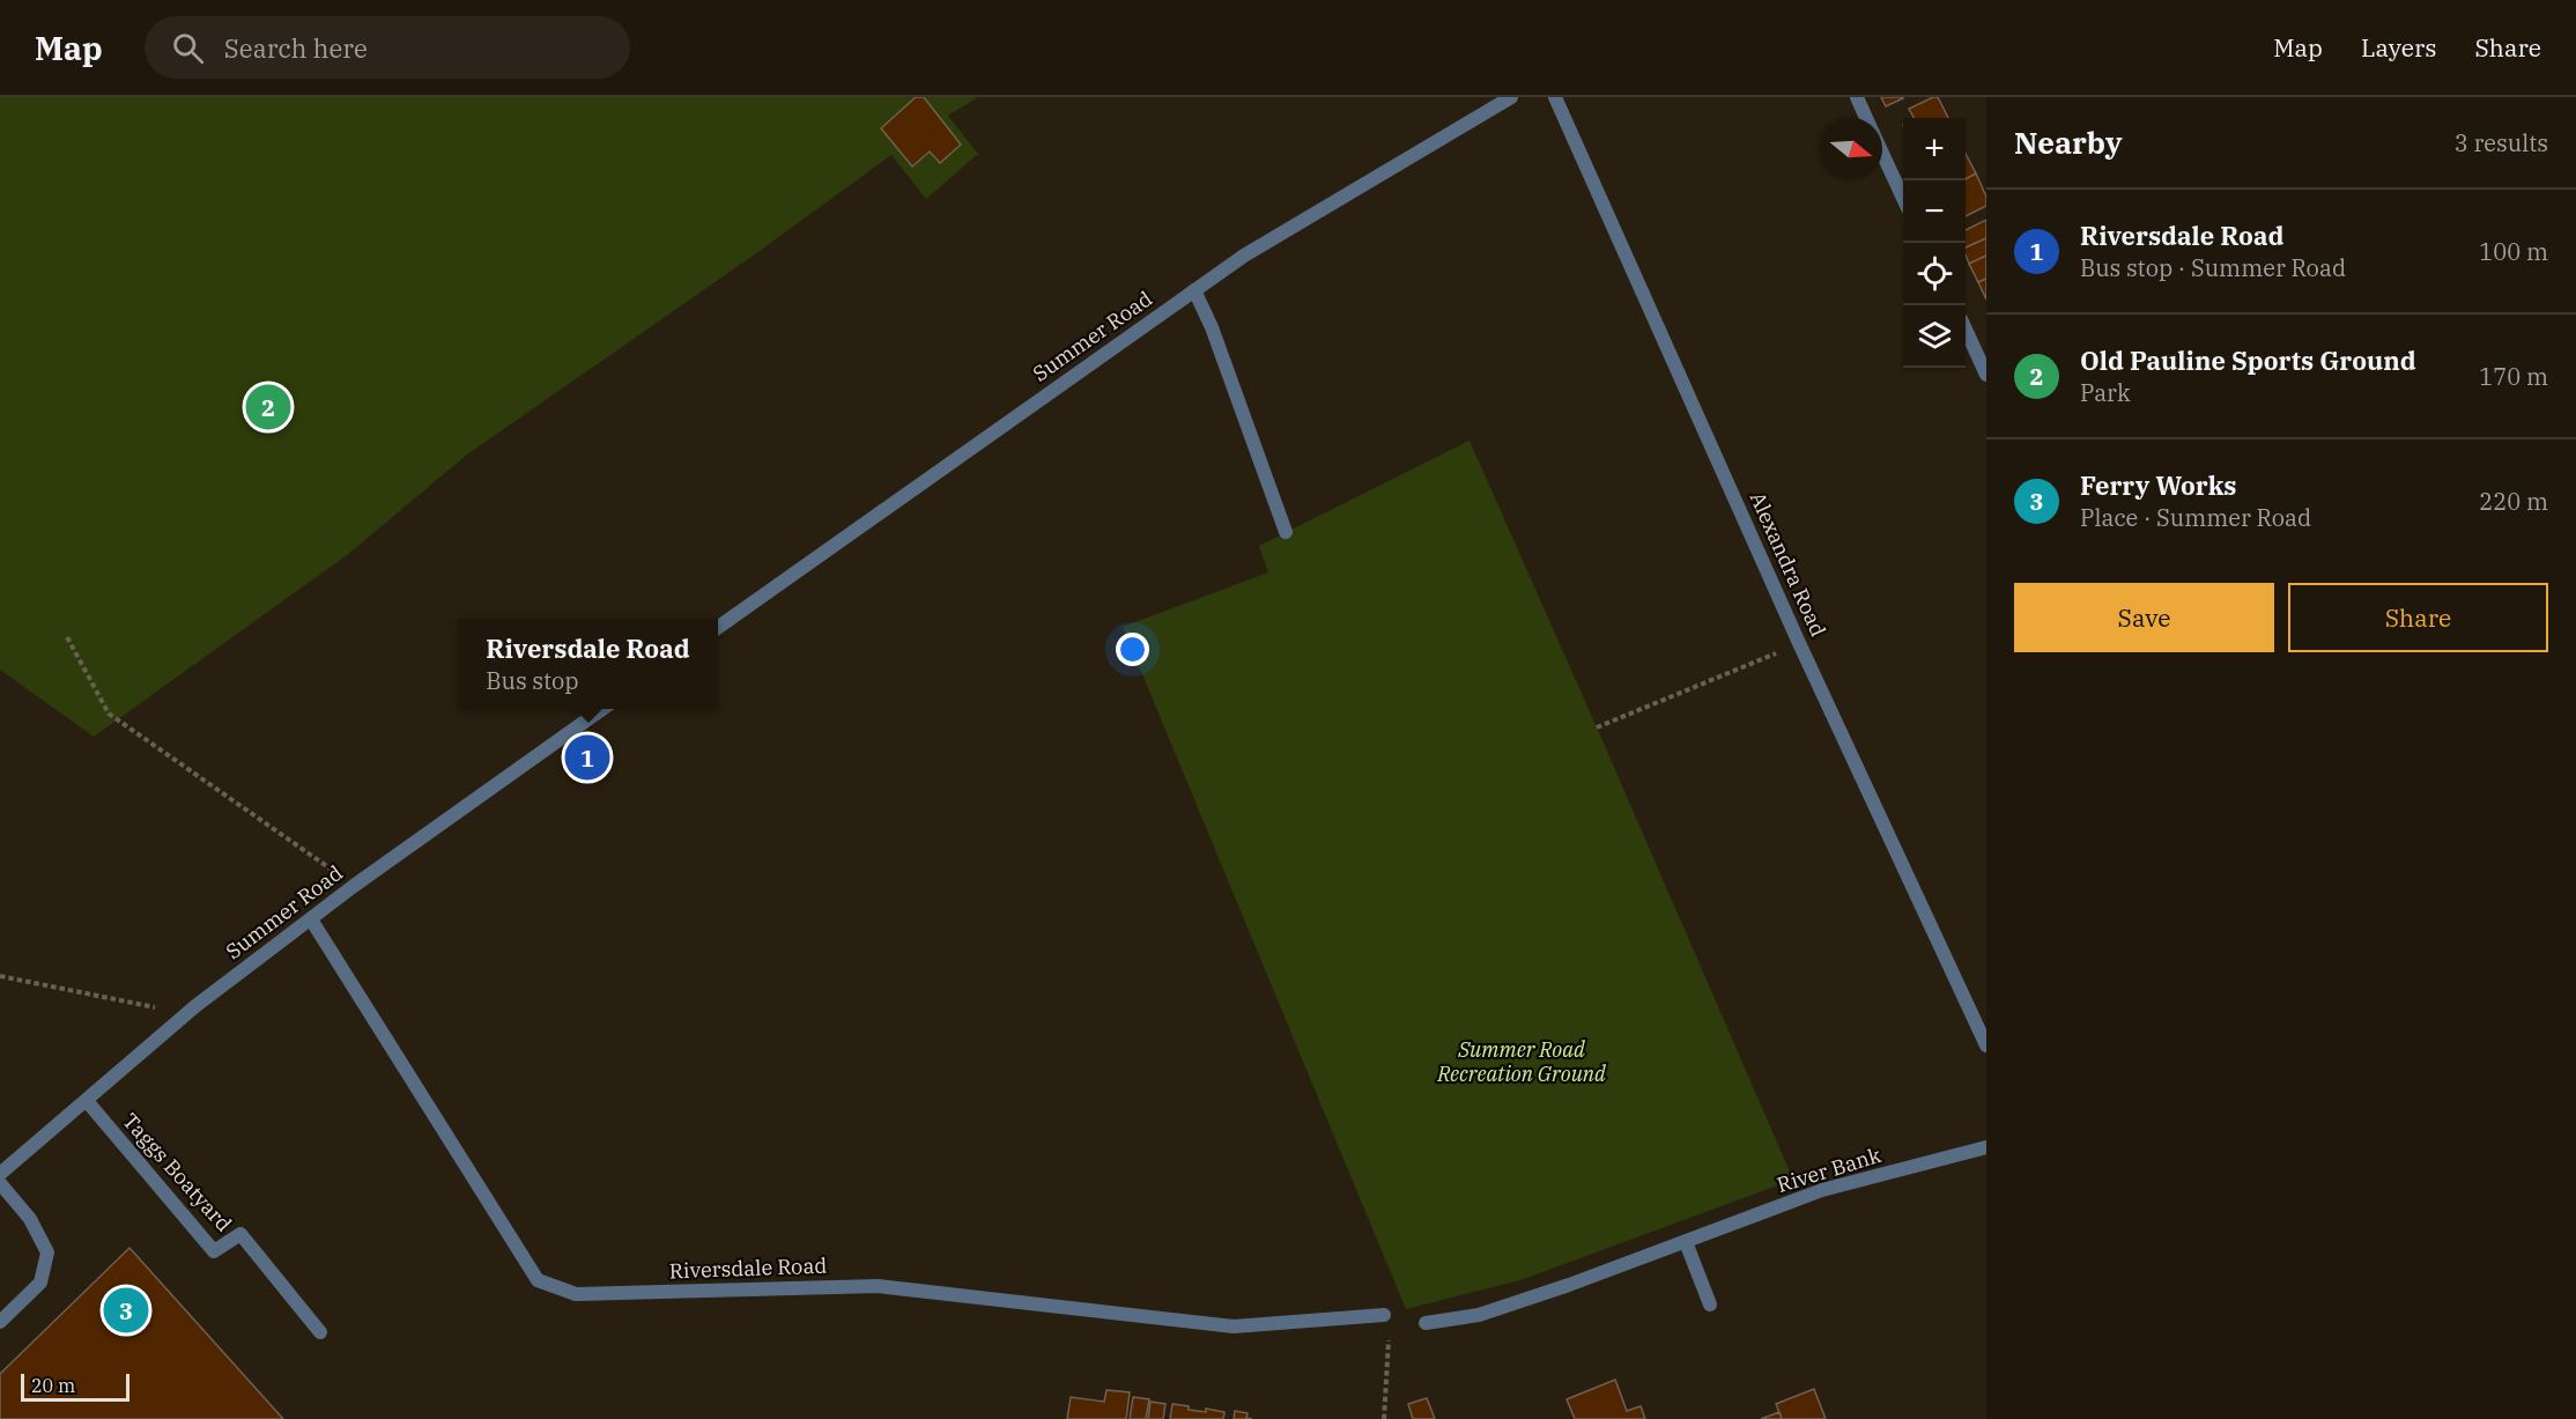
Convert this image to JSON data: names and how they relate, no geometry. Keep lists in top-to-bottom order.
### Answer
{
  "streets": {
    "street": [
      "Summer Road",
      "Alexandra Road",
      "River Bank",
      "Taggs Boatyard",
      "Riversdale Road"
    ]
  },
  "crossings": [
    ["Summer Road", "Taggs Boatyard"],
    ["Summer Road", "Riversdale Road"]
  ],
  "parks": ["Summer Road Recreation Ground"],
  "scale_bar": "20 m",
  "north": "right",
  "page": {
    "header": "Map",
    "search": "Search here",
    "nav": ["Map", "Layers", "Share"],
    "heading": ["Nearby", "3 results"],
    "map_buttons": ["+", "−"],
    "list": [
      {
        "mark": "1",
        "name": "Riversdale Road",
        "note": "Bus stop · Summer Road",
        "value": "100 m"
      },
      {
        "mark": "2",
        "name": "Old Pauline Sports Ground",
        "note": "Park",
        "value": "170 m"
      },
      {
        "mark": "3",
        "name": "Ferry Works",
        "note": "Place · Summer Road",
        "value": "220 m"
      }
    ],
    "pins": ["2", "1", "3"],
    "buttons": ["Save", "Share"],
    "popup": ["Riversdale Road", "Bus stop"],
    "scale": "20 m"
  }
}
